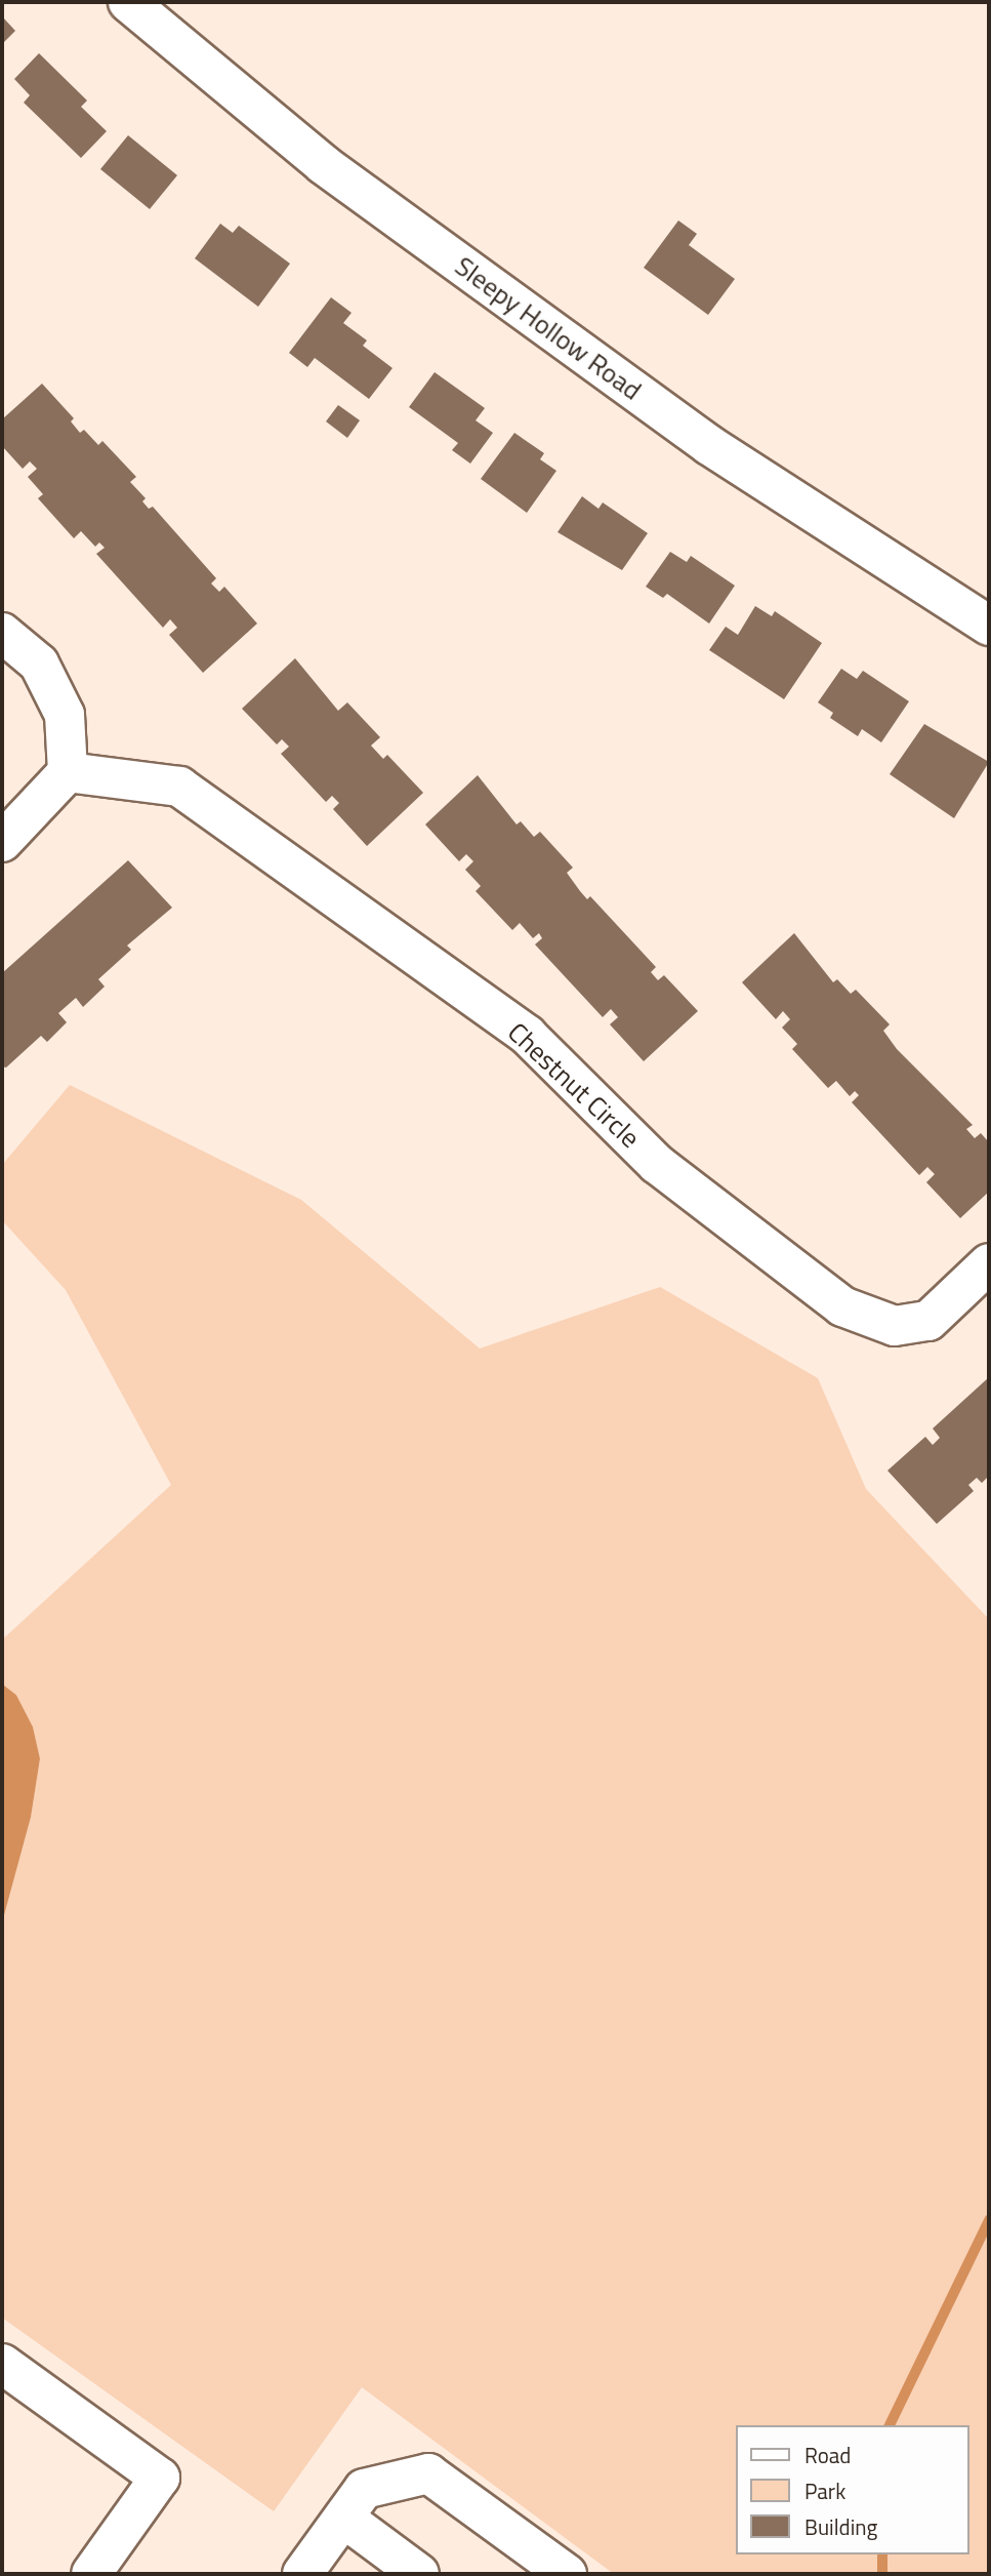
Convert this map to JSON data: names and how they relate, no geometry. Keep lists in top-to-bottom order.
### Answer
{
  "streets": {
    "street": ["Sleepy Hollow Road", "Chestnut Circle"]
  },
  "legend": ["Road", "Park", "Building"]
}
